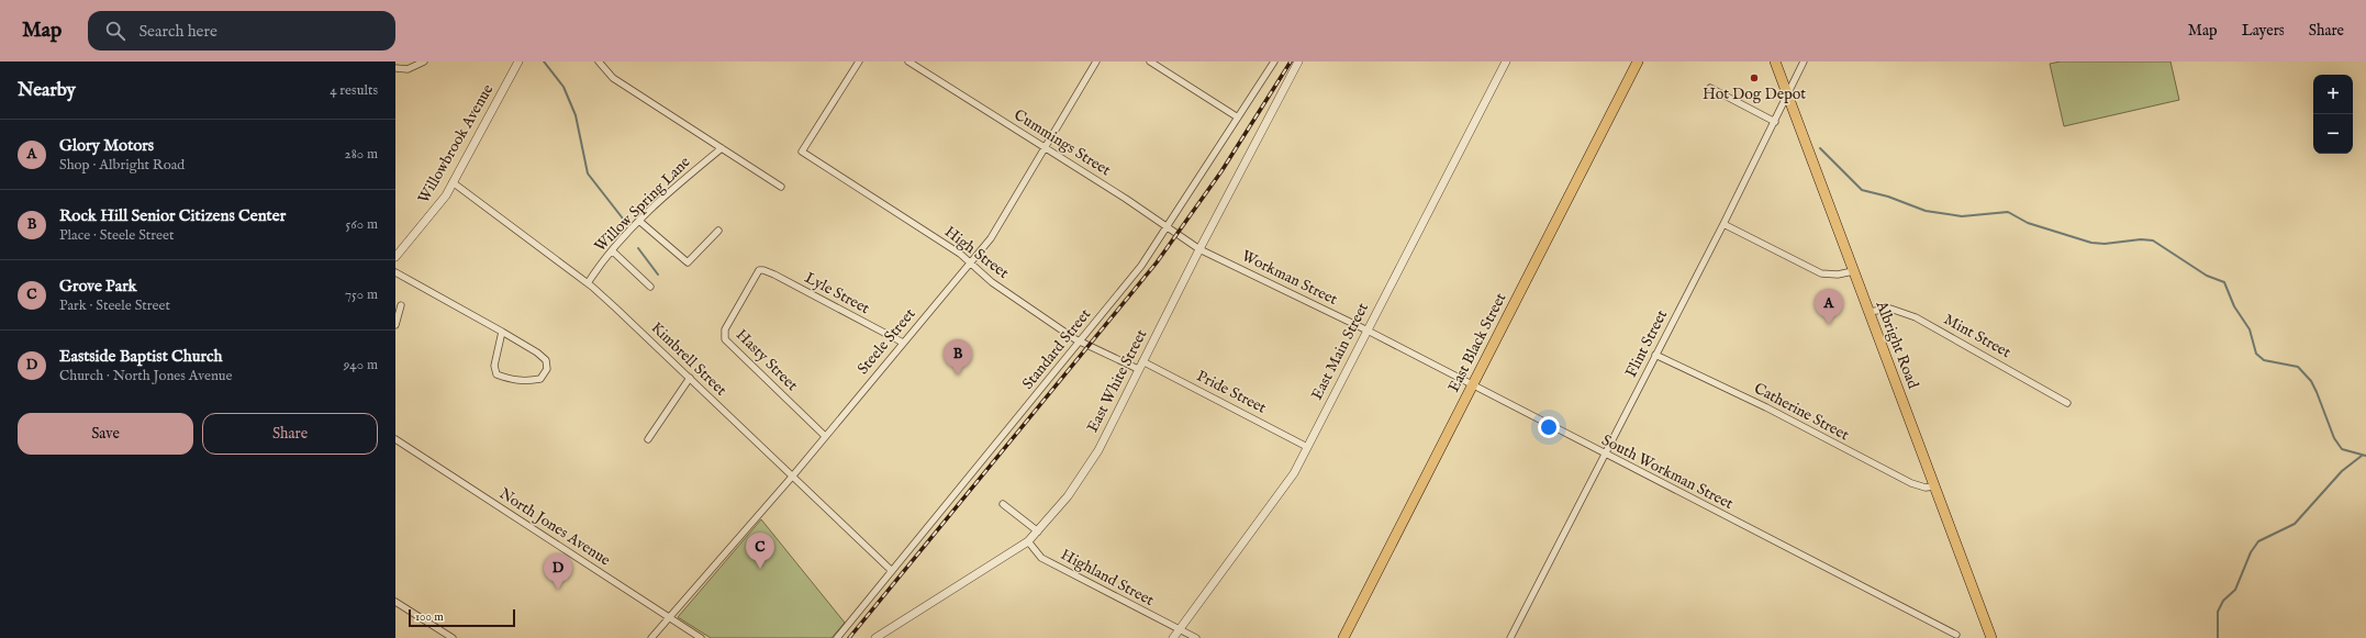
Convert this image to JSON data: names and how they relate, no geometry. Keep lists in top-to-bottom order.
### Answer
{
  "streets": {
    "main road": ["East Black Street", "Albright Road"],
    "street": [
      "Cummings Street",
      "Willowbrook Avenue",
      "Willow Spring Lane",
      "High Street",
      "Workman Street",
      "Lyle Street",
      "Mint Street",
      "Steele Street",
      "Flint Street",
      "Standard Street",
      "East Main Street",
      "Kimbrell Street",
      "Hasty Street",
      "East White Street",
      "Pride Street",
      "Catherine Street",
      "South Workman Street",
      "North Jones Avenue",
      "Highland Street"
    ]
  },
  "crossings": [
    ["Cummings Street", "Workman Street"],
    ["Cummings Street", "Steele Street"],
    ["Cummings Street", "Standard Street"],
    ["Cummings Street", "East White Street"],
    ["Willowbrook Avenue", "Kimbrell Street"],
    ["Willow Spring Lane", "Kimbrell Street"],
    ["High Street", "Steele Street"],
    ["High Street", "Standard Street"],
    ["High Street", "East White Street"],
    ["Workman Street", "East Main Street"],
    ["Workman Street", "East White Street"],
    ["Workman Street", "South Workman Street"],
    ["Lyle Street", "Steele Street"],
    ["Lyle Street", "Hasty Street"],
    ["Mint Street", "Albright Road"],
    ["Steele Street", "Kimbrell Street"],
    ["Steele Street", "Hasty Street"],
    ["Steele Street", "North Jones Avenue"],
    ["East Black Street", "South Workman Street"],
    ["Flint Street", "Albright Road"],
    ["Flint Street", "Catherine Street"],
    ["Flint Street", "South Workman Street"],
    ["Albright Road", "Catherine Street"],
    ["Standard Street", "Kimbrell Street"],
    ["East Main Street", "Pride Street"],
    ["East Main Street", "South Workman Street"],
    ["East Main Street", "Highland Street"],
    ["East White Street", "Pride Street"],
    ["East White Street", "Highland Street"]
  ],
  "places": ["Hot Dog Depot"],
  "scale_bar": "100 m",
  "page": {
    "header": "Map",
    "search": "Search here",
    "nav": ["Map", "Layers", "Share"],
    "heading": ["Nearby", "4 results"],
    "map_buttons": ["+", "−"],
    "list": [
      {
        "mark": "A",
        "name": "Glory Motors",
        "note": "Shop · Albright Road",
        "value": "280 m"
      },
      {
        "mark": "B",
        "name": "Rock Hill Senior Citizens Center",
        "note": "Place · Steele Street",
        "value": "560 m"
      },
      {
        "mark": "C",
        "name": "Grove Park",
        "note": "Park · Steele Street",
        "value": "750 m"
      },
      {
        "mark": "D",
        "name": "Eastside Baptist Church",
        "note": "Church · North Jones Avenue",
        "value": "940 m"
      }
    ],
    "pins": [
      "A",
      "B",
      "C",
      "D"
    ],
    "buttons": ["Save", "Share"],
    "scale": "100 m"
  }
}
